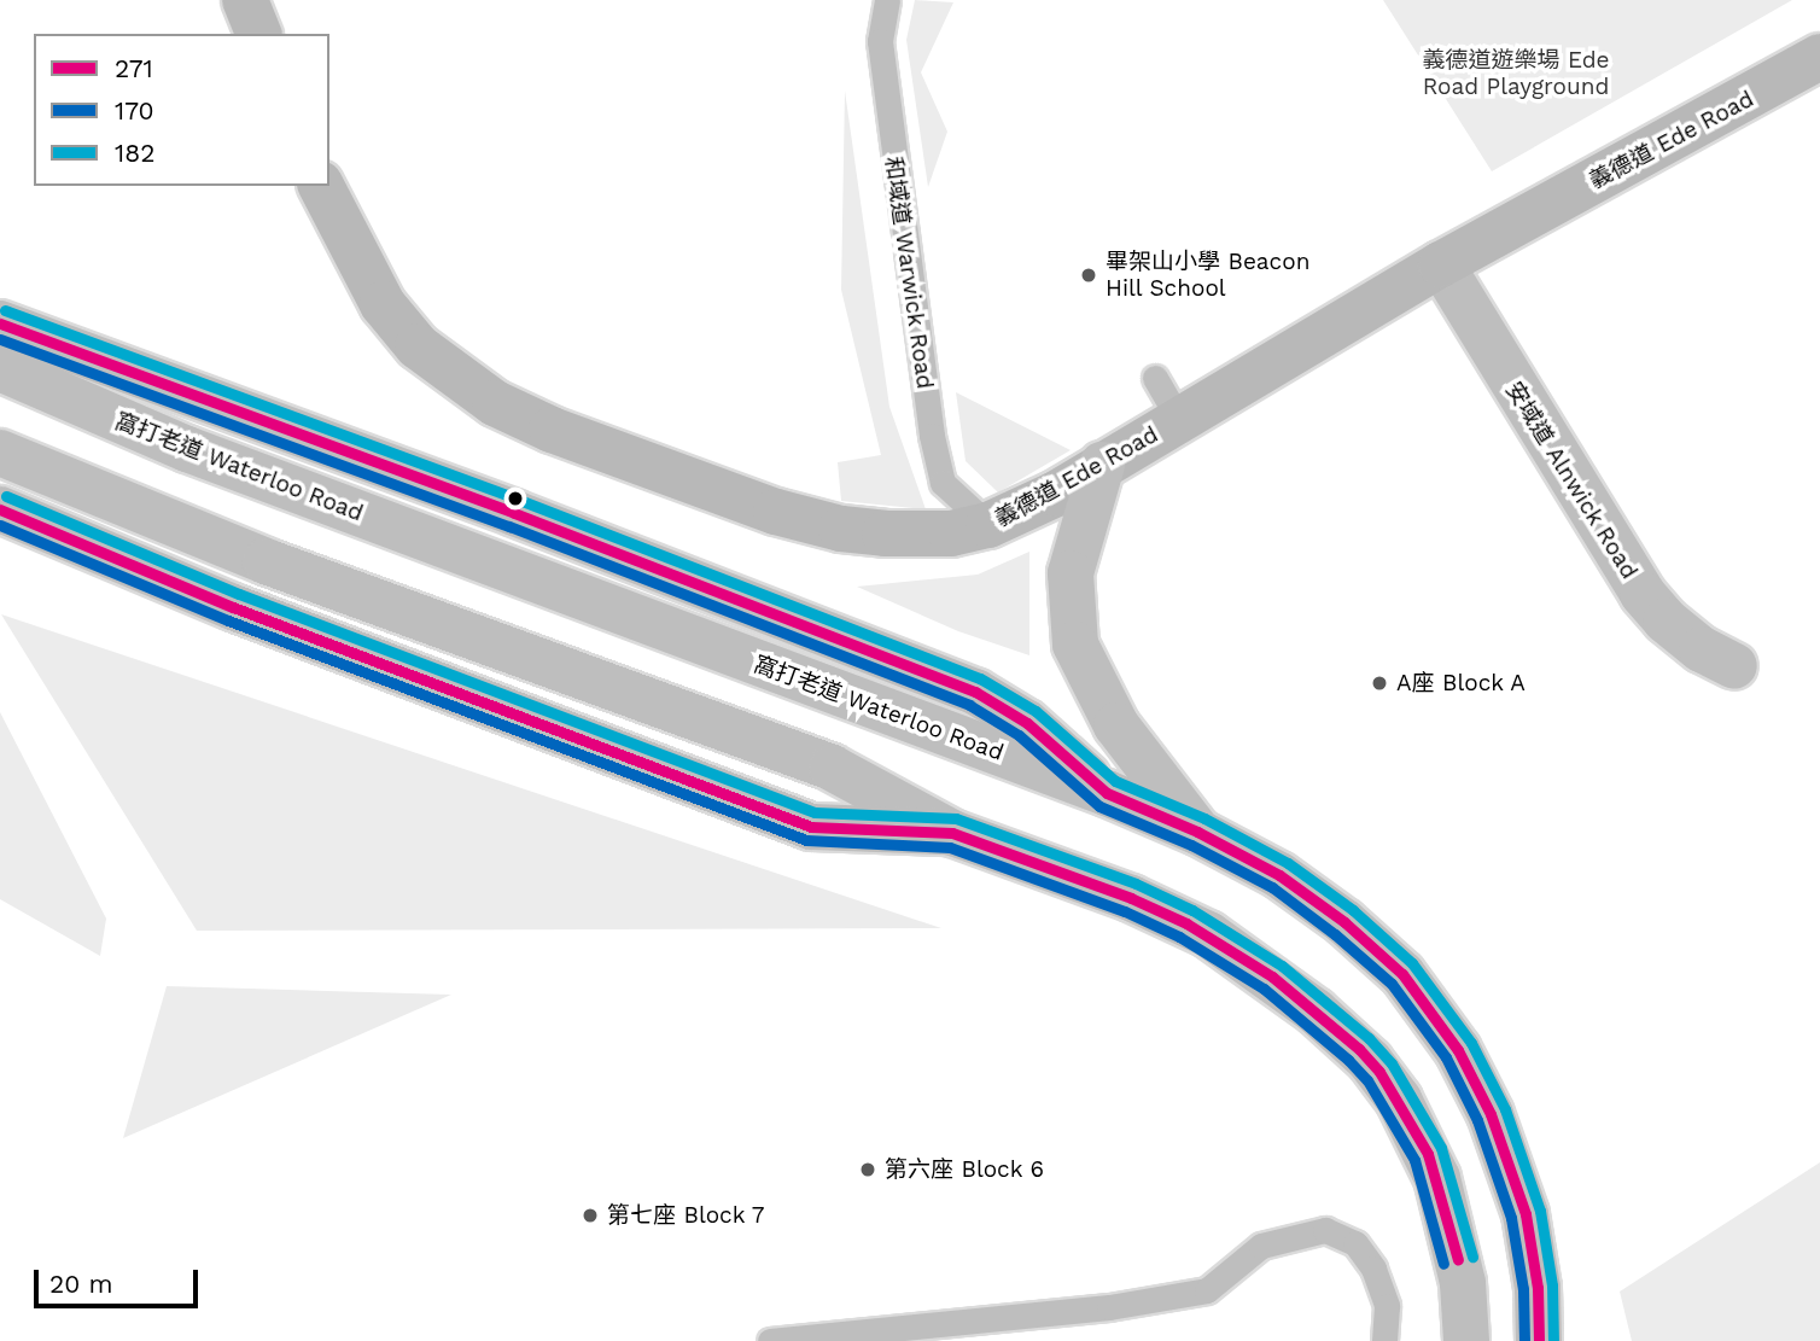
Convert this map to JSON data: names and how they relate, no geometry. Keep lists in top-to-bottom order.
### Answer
{
  "streets": {
    "main road": ["窩打老道 Waterloo Road", "安域道 Alnwick Road"],
    "street": ["義德道 Ede Road"],
    "lane": ["和域道 Warwick Road"]
  },
  "crossings": [
    ["義德道 Ede Road", "和域道 Warwick Road"],
    ["義德道 Ede Road", "安域道 Alnwick Road"]
  ],
  "parks": ["義德道遊樂場 Ede Road Playground"],
  "places": [
    "畢架山小學 Beacon Hill School",
    "A座 Block A",
    "第六座 Block 6",
    "第七座 Block 7"
  ],
  "lines": ["transit line 182", "transit line 271", "transit line 170"],
  "legend": ["271", "170", "182"],
  "scale_bar": "20 m"
}
